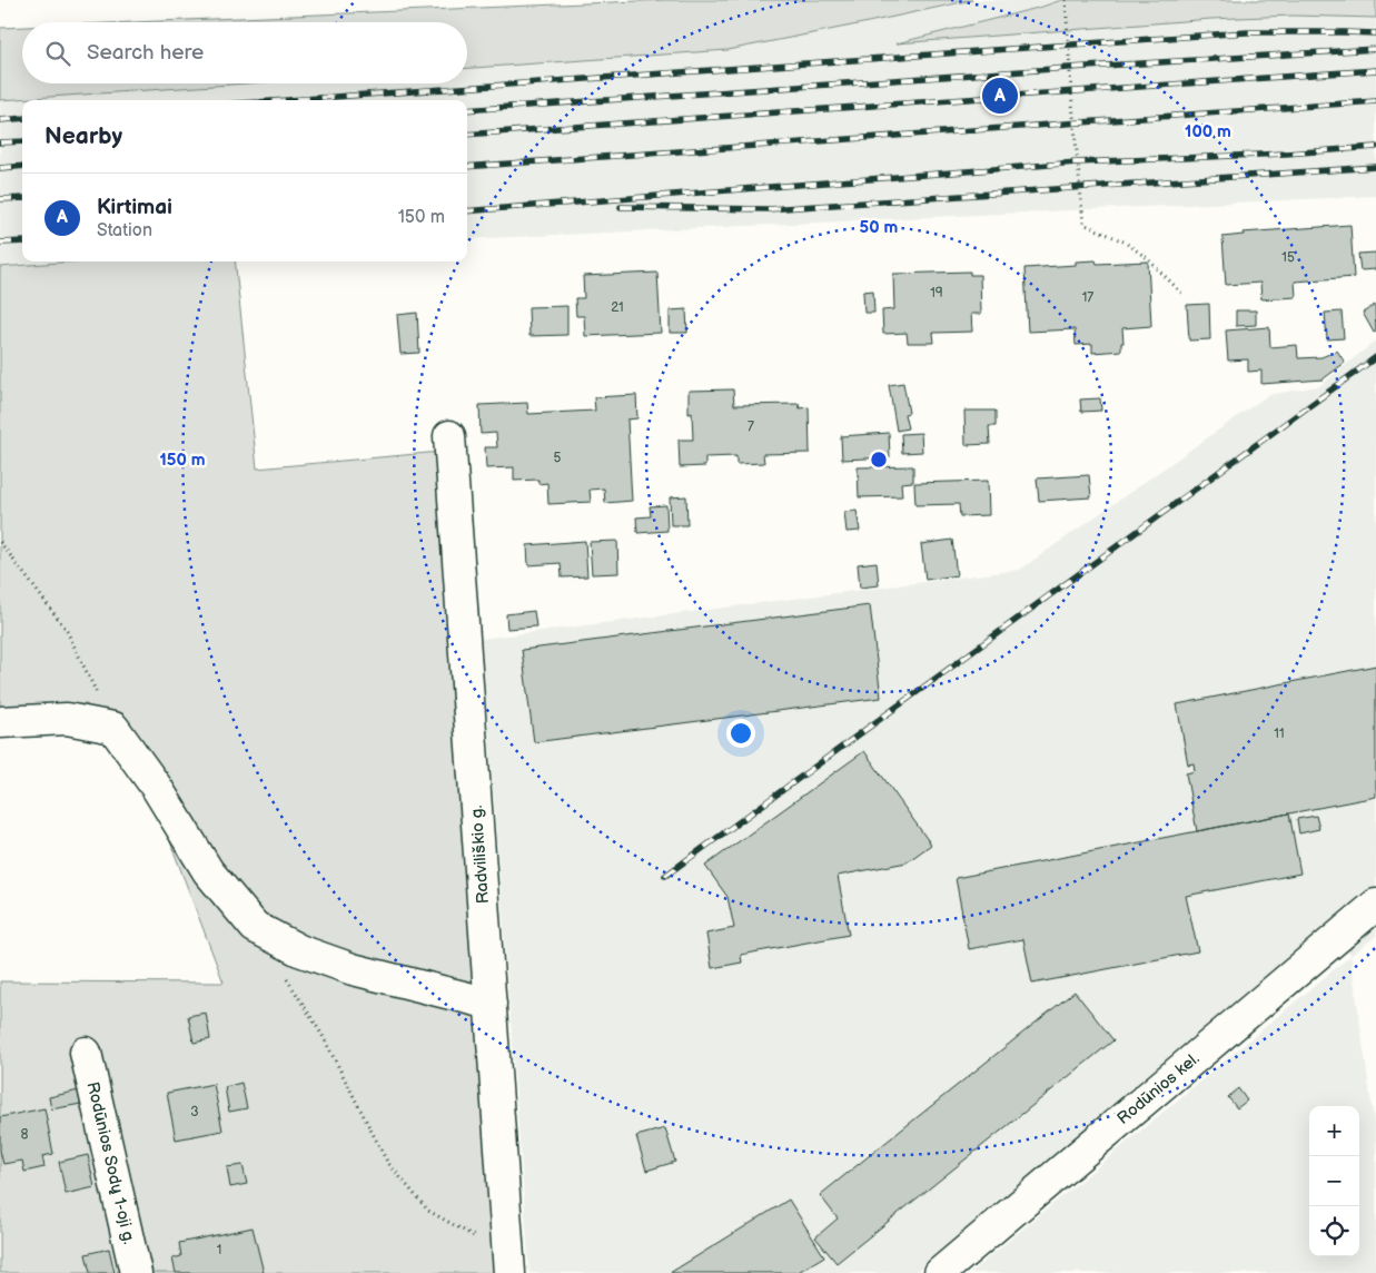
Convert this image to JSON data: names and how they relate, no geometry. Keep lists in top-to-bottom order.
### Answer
{
  "streets": {
    "street": ["Radviliškio g.", "Rodūnios kel.", "Rodūnios Sodų 1-oji g."]
  },
  "house_numbers": [
    "15",
    "19",
    "17",
    "21",
    "7",
    "5",
    "11",
    "3",
    "8",
    "1"
  ],
  "page": {
    "search": "Search here",
    "pins": "A",
    "heading": "Nearby",
    "list": [
      {
        "mark": "A",
        "name": "Kirtimai",
        "note": "Station",
        "value": "150 m"
      }
    ],
    "map_buttons": ["+", "−"]
  },
  "rings": ["100 m", "50 m", "150 m"]
}
